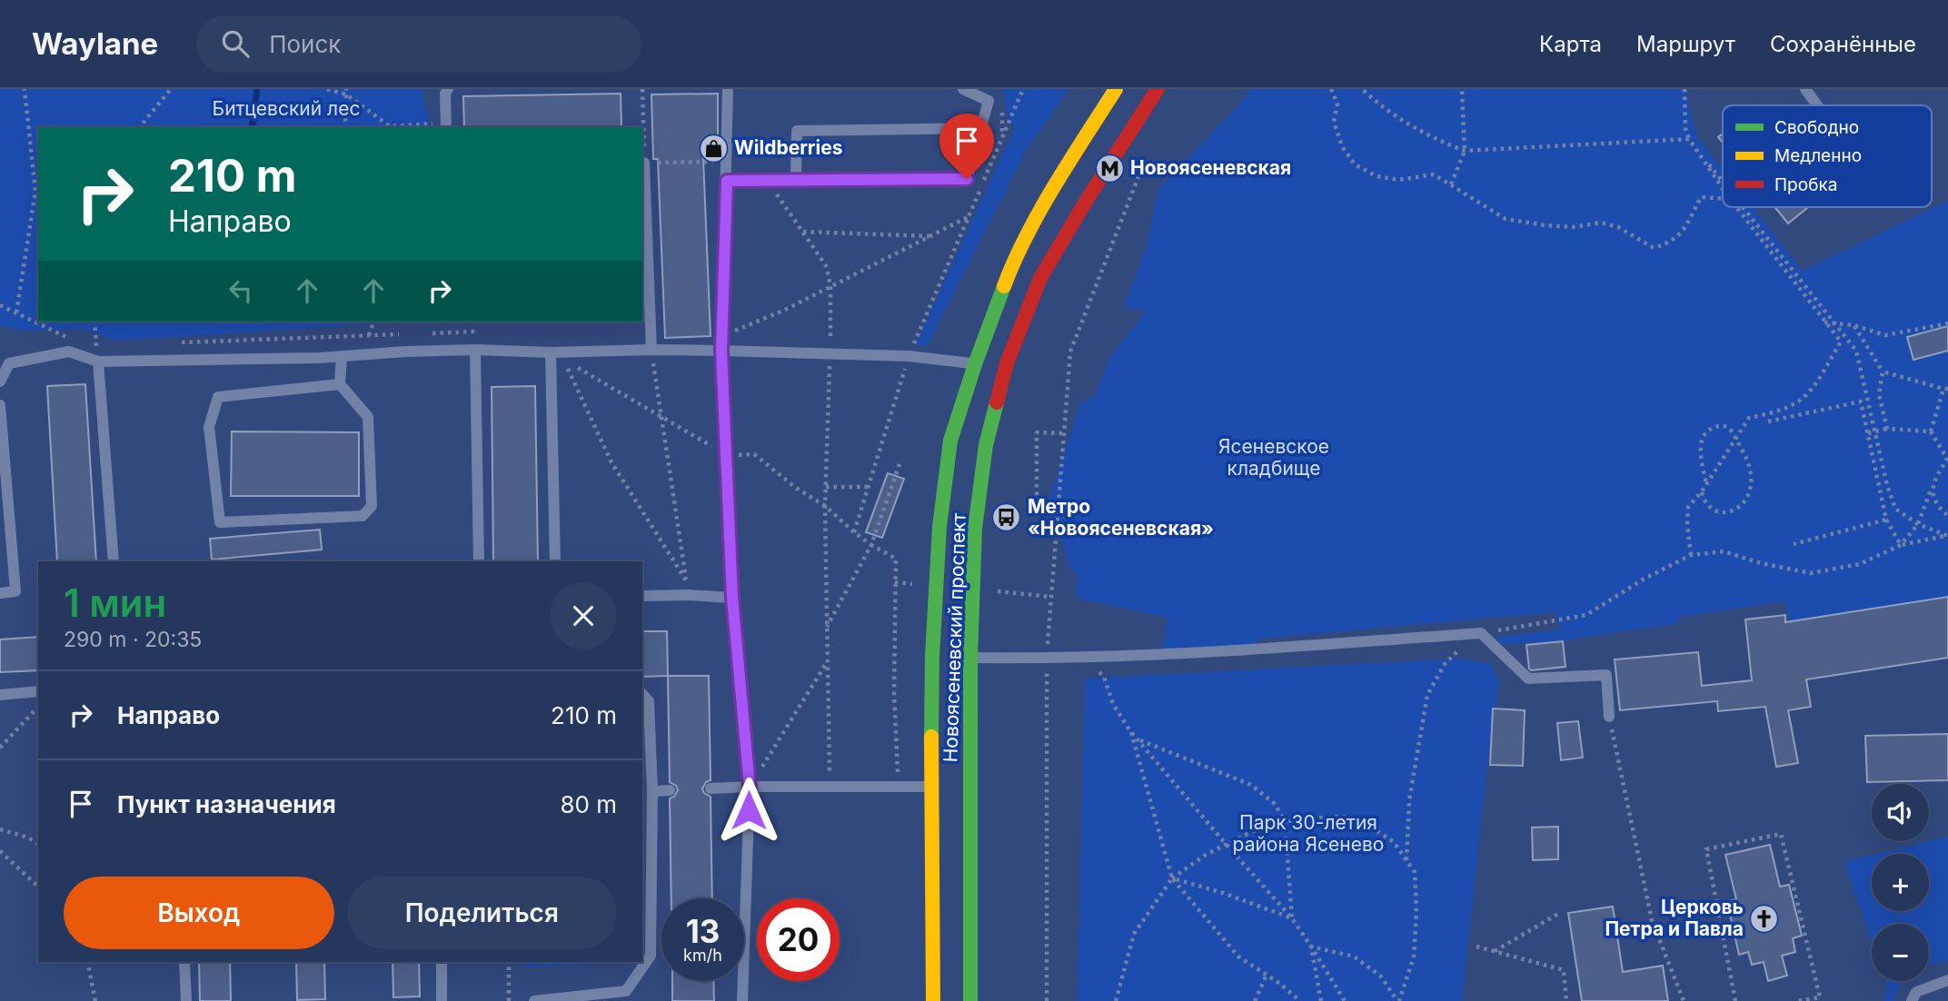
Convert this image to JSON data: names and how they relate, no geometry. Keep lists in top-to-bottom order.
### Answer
{
  "streets": {
    "street": ["Новоясеневский проспект"]
  },
  "parks": ["Битцевский лес", "Ясеневское кладбище", "Парк 30-летия района Ясенево"],
  "places": {
    "shop": ["Wildberries"],
    "metro station": ["Новоясеневская"],
    "bus stop": ["Метро «Новоясеневская»"],
    "church": ["Церковь Петра и Павла"]
  },
  "legend": ["Свободно", "Медленно", "Пробка"],
  "page": {
    "header": "Waylane",
    "search": "Поиск",
    "nav": ["Карта", "Маршрут", "Сохранённые"],
    "turn": ["210 m", "Направо"],
    "heading": ["1 мин", "290 m · 20:35"],
    "list": [
      {
        "name": "Направо",
        "value": "210 m"
      },
      {
        "name": "Пункт назначения",
        "value": "80 m"
      }
    ],
    "map_buttons": ["+", "−"],
    "buttons": ["Выход", "Поделиться"],
    "speed": "13 km/h",
    "limit": "20"
  }
}
